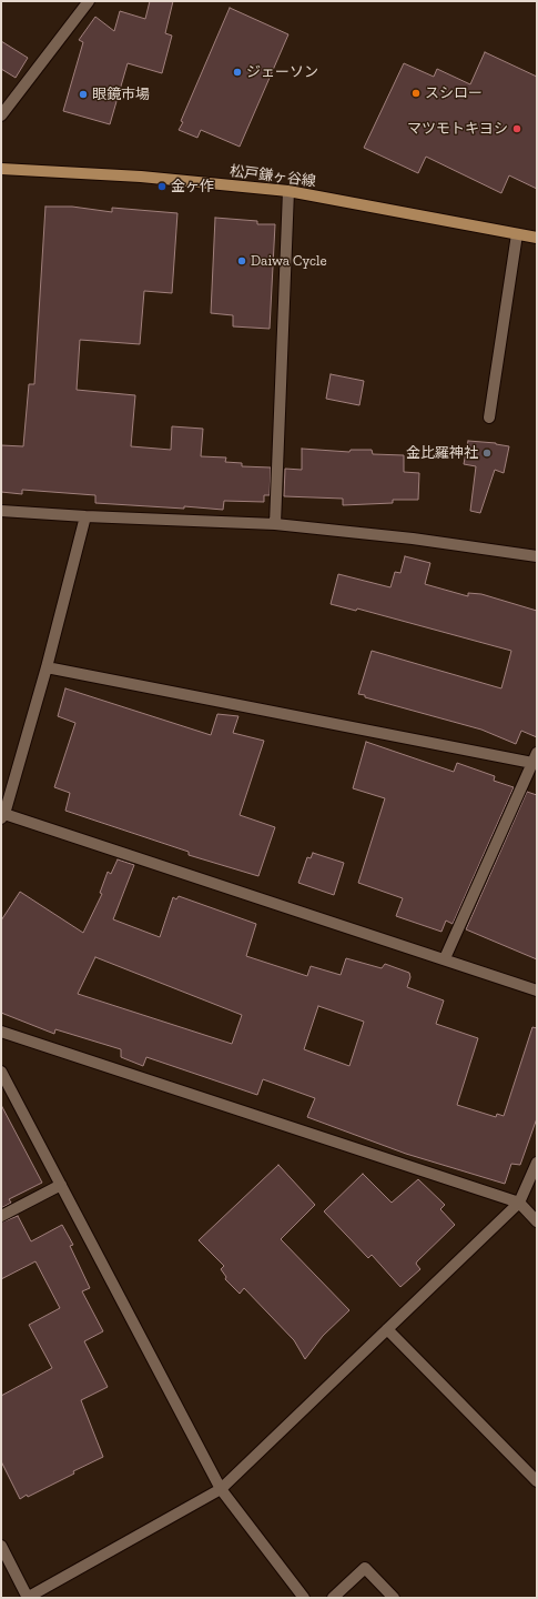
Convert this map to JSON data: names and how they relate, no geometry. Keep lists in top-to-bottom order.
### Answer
{
  "streets": {
    "main road": ["松戸鎌ヶ谷線"]
  },
  "places": [
    "ジェーソン",
    "スシロー",
    "眼鏡市場",
    "マツモトキヨシ",
    "金ヶ作",
    "Daiwa Cycle",
    "金比羅神社"
  ]
}
